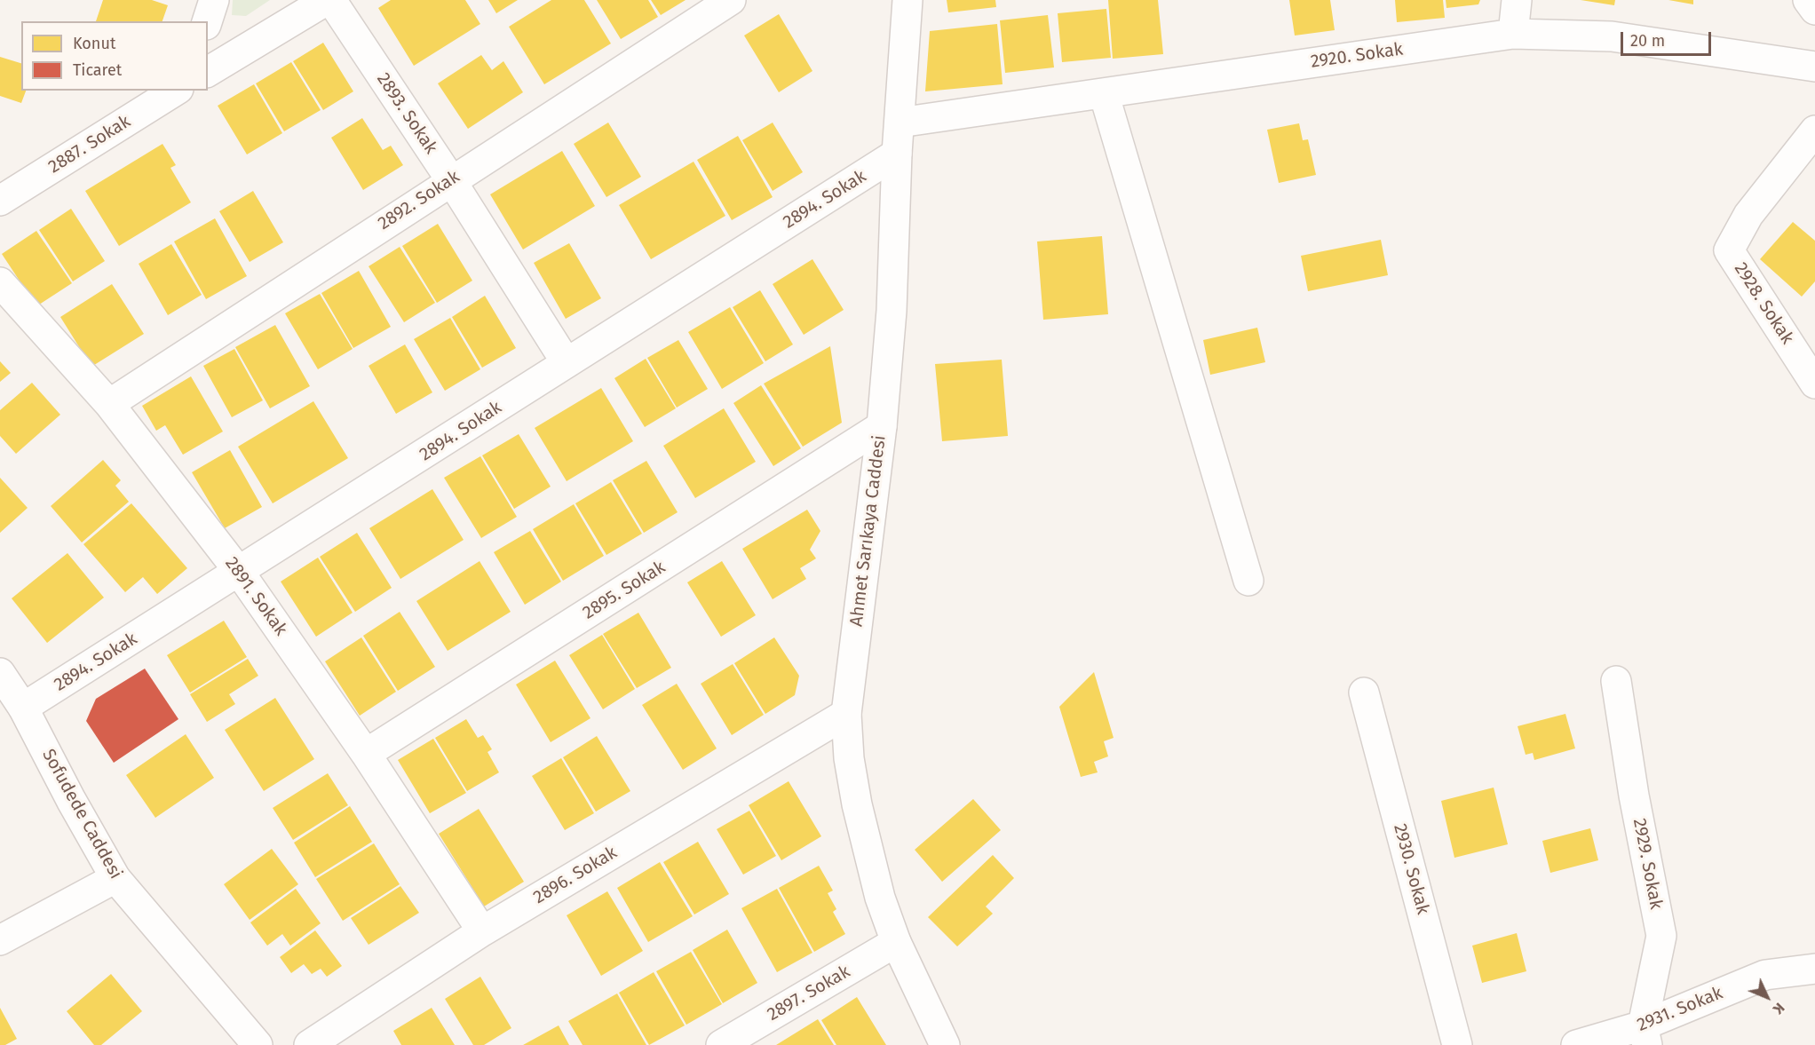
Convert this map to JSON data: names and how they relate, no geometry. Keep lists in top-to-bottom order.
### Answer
{
  "streets": {
    "street": [
      "2920. Sokak",
      "2893. Sokak",
      "2887. Sokak",
      "2894. Sokak",
      "2892. Sokak",
      "2928. Sokak",
      "Ahmet Sarıkaya Caddesi",
      "2895. Sokak",
      "2891. Sokak",
      "Sofudede Caddesi",
      "2929. Sokak",
      "2930. Sokak",
      "2896. Sokak",
      "2897. Sokak",
      "2931. Sokak"
    ]
  },
  "crossings": [
    ["2920. Sokak", "Ahmet Sarıkaya Caddesi"],
    ["2893. Sokak", "2894. Sokak"],
    ["2893. Sokak", "2892. Sokak"],
    ["2894. Sokak", "Ahmet Sarıkaya Caddesi"],
    ["2894. Sokak", "2891. Sokak"],
    ["2894. Sokak", "Sofudede Caddesi"],
    ["2892. Sokak", "2891. Sokak"],
    ["Ahmet Sarıkaya Caddesi", "2895. Sokak"],
    ["Ahmet Sarıkaya Caddesi", "2896. Sokak"],
    ["Ahmet Sarıkaya Caddesi", "2897. Sokak"],
    ["2895. Sokak", "2891. Sokak"],
    ["2891. Sokak", "2896. Sokak"],
    ["2929. Sokak", "2931. Sokak"]
  ],
  "legend": ["Konut", "Ticaret"],
  "scale_bar": "20 m",
  "north": "bottom right"
}
